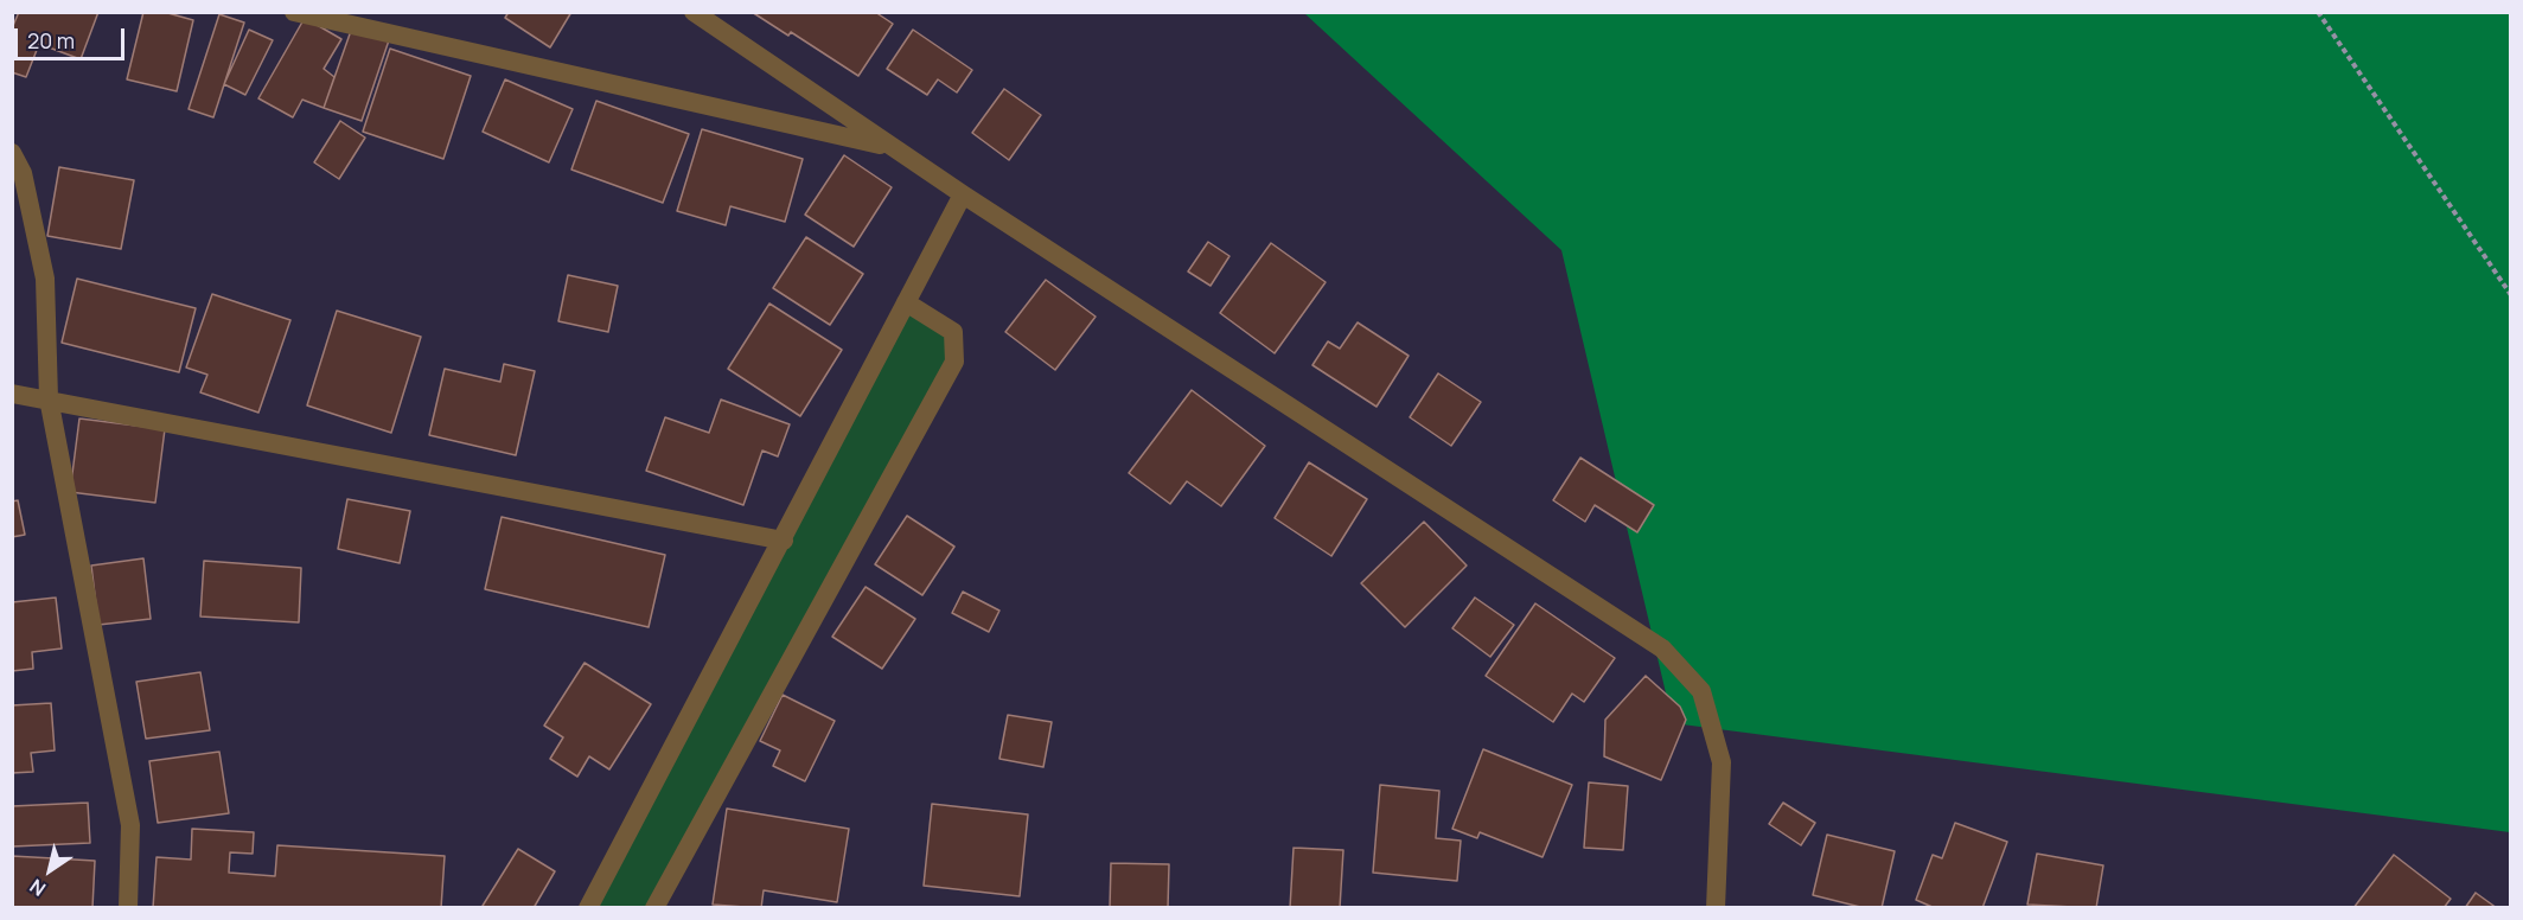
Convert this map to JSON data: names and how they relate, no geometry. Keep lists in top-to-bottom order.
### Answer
{
  "scale_bar": "20 m",
  "north": "bottom left"
}
